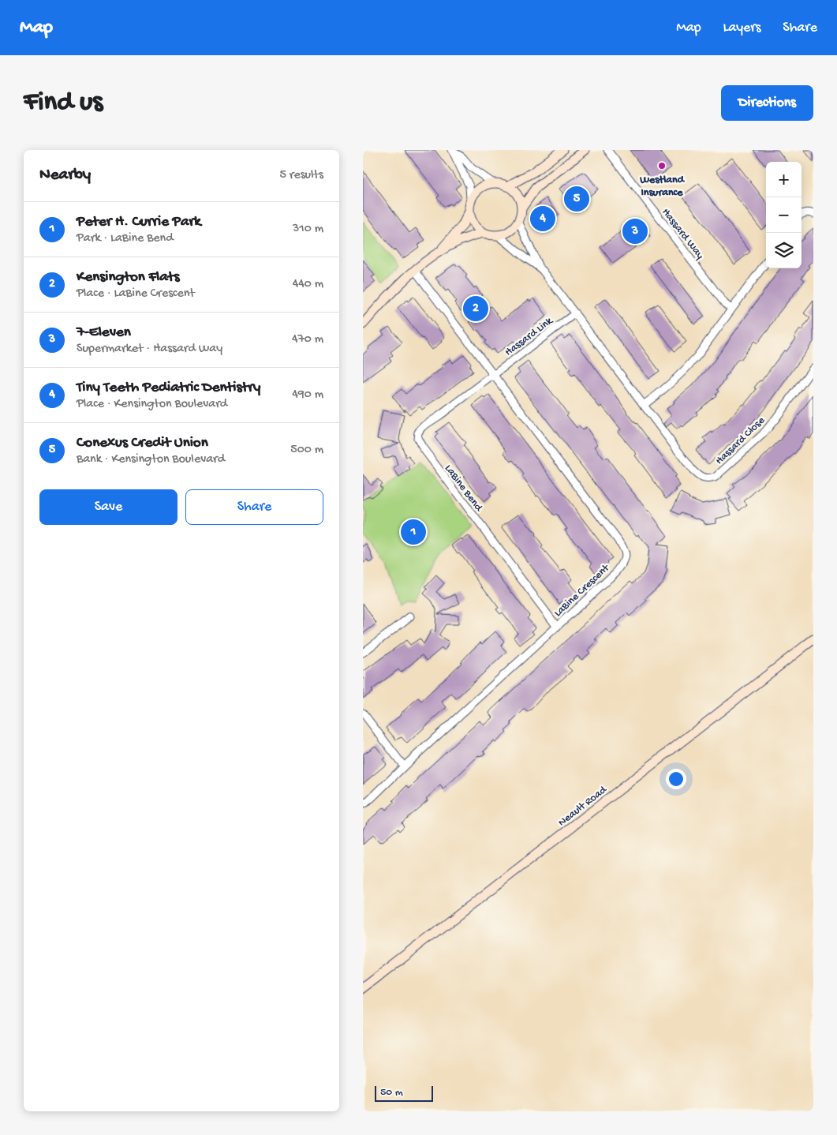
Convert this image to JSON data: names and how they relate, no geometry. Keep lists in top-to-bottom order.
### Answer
{
  "streets": {
    "main road": ["Neault Road"],
    "street": [
      "Hassard Way",
      "Hassard Link",
      "Hassard Close",
      "LaBine Bend",
      "LaBine Crescent"
    ]
  },
  "crossings": [
    ["Hassard Link", "Hassard Close"],
    ["Hassard Link", "LaBine Bend"],
    ["Hassard Link", "LaBine Crescent"],
    ["LaBine Bend", "LaBine Crescent"]
  ],
  "places": ["Westland Insurance"],
  "scale_bar": "50 m",
  "page": {
    "header": "Map",
    "nav": ["Map", "Layers", "Share"],
    "buttons": [
      "Directions",
      ["Save", "Share"]
    ],
    "title": "Find us",
    "heading": ["Nearby", "5 results"],
    "map_buttons": ["+", "−"],
    "pins": [
      "5",
      "4",
      "3",
      "2",
      "1"
    ],
    "list": [
      {
        "mark": "1",
        "name": "Peter H. Currie Park",
        "note": "Park · LaBine Bend",
        "value": "310 m"
      },
      {
        "mark": "2",
        "name": "Kensington Flats",
        "note": "Place · LaBine Crescent",
        "value": "440 m"
      },
      {
        "mark": "3",
        "name": "7-Eleven",
        "note": "Supermarket · Hassard Way",
        "value": "470 m"
      },
      {
        "mark": "4",
        "name": "Tiny Teeth Pediatric Dentistry",
        "note": "Place · Kensington Boulevard",
        "value": "490 m"
      },
      {
        "mark": "5",
        "name": "Conexus Credit Union",
        "note": "Bank · Kensington Boulevard",
        "value": "500 m"
      }
    ],
    "scale": "50 m"
  }
}
